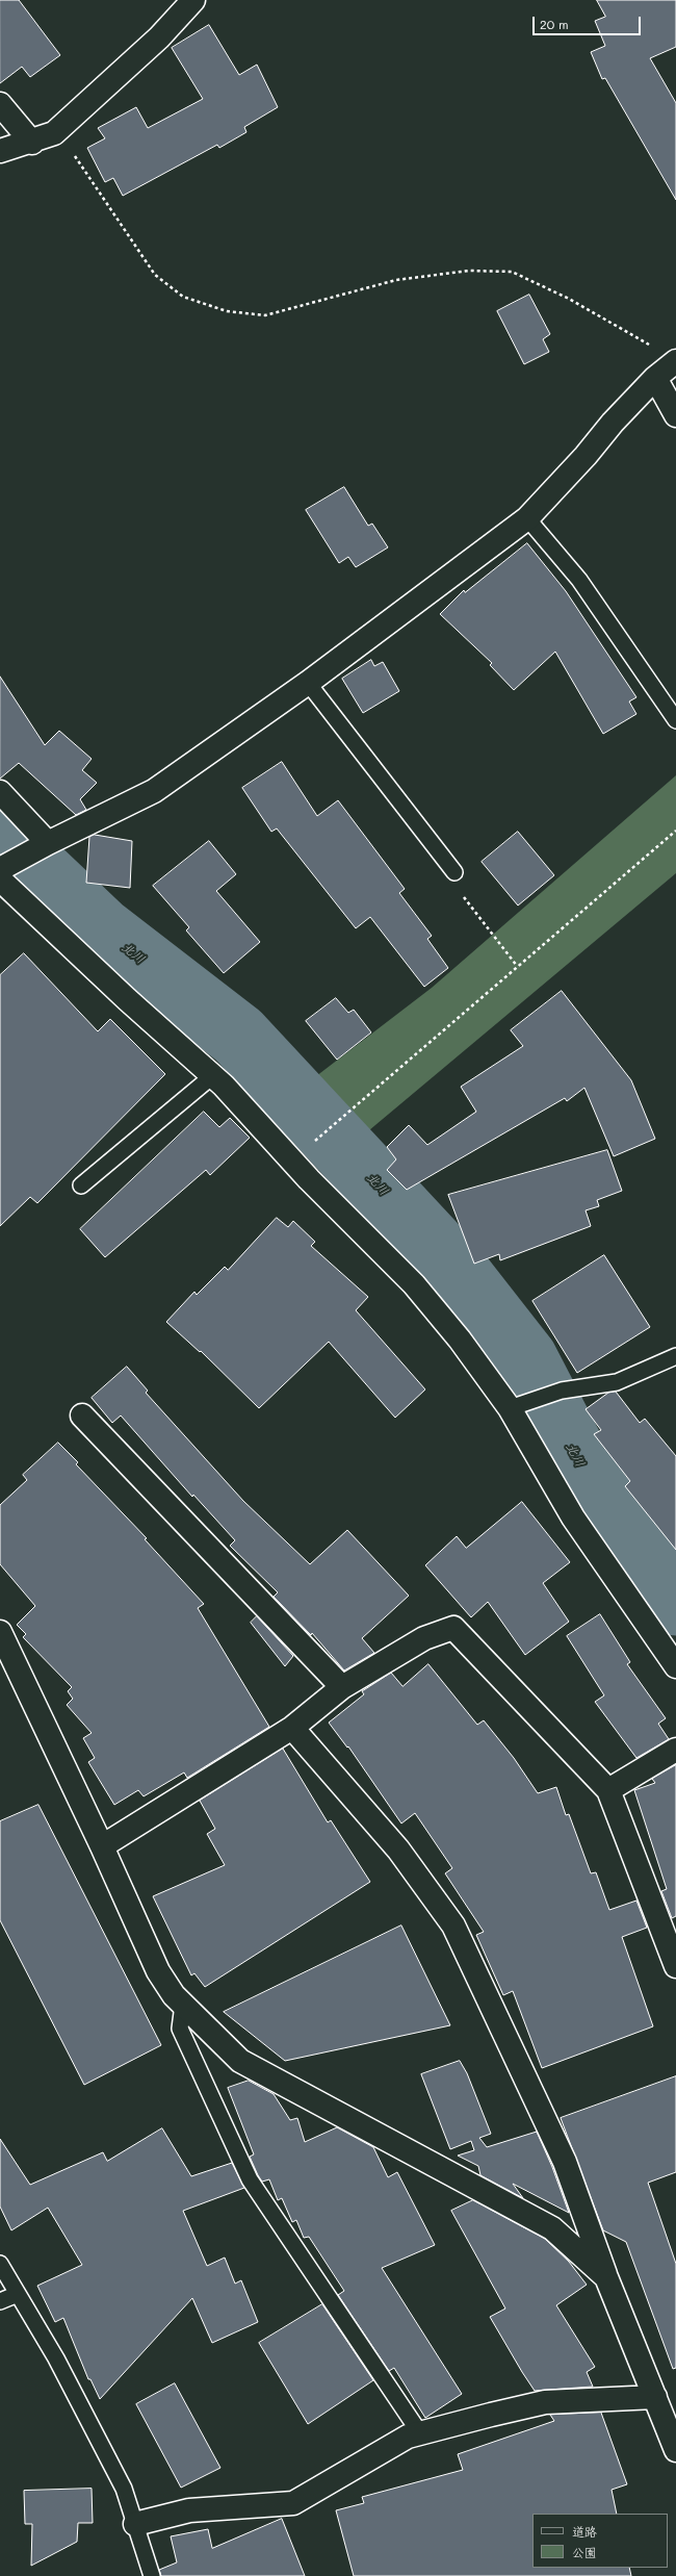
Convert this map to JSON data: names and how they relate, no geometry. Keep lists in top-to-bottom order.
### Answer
{
  "water": ["北川"],
  "legend": ["道路", "公園"],
  "scale_bar": "20 m"
}
